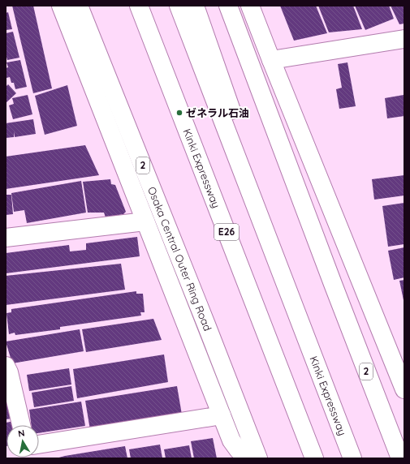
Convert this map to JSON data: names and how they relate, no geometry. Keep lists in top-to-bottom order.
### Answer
{
  "streets": {
    "main road": [
      "2",
      "Kinki Expressway",
      "E26",
      "Osaka Central Outer Ring Road"
    ]
  },
  "places": ["ゼネラル石油"],
  "north": "top"
}
